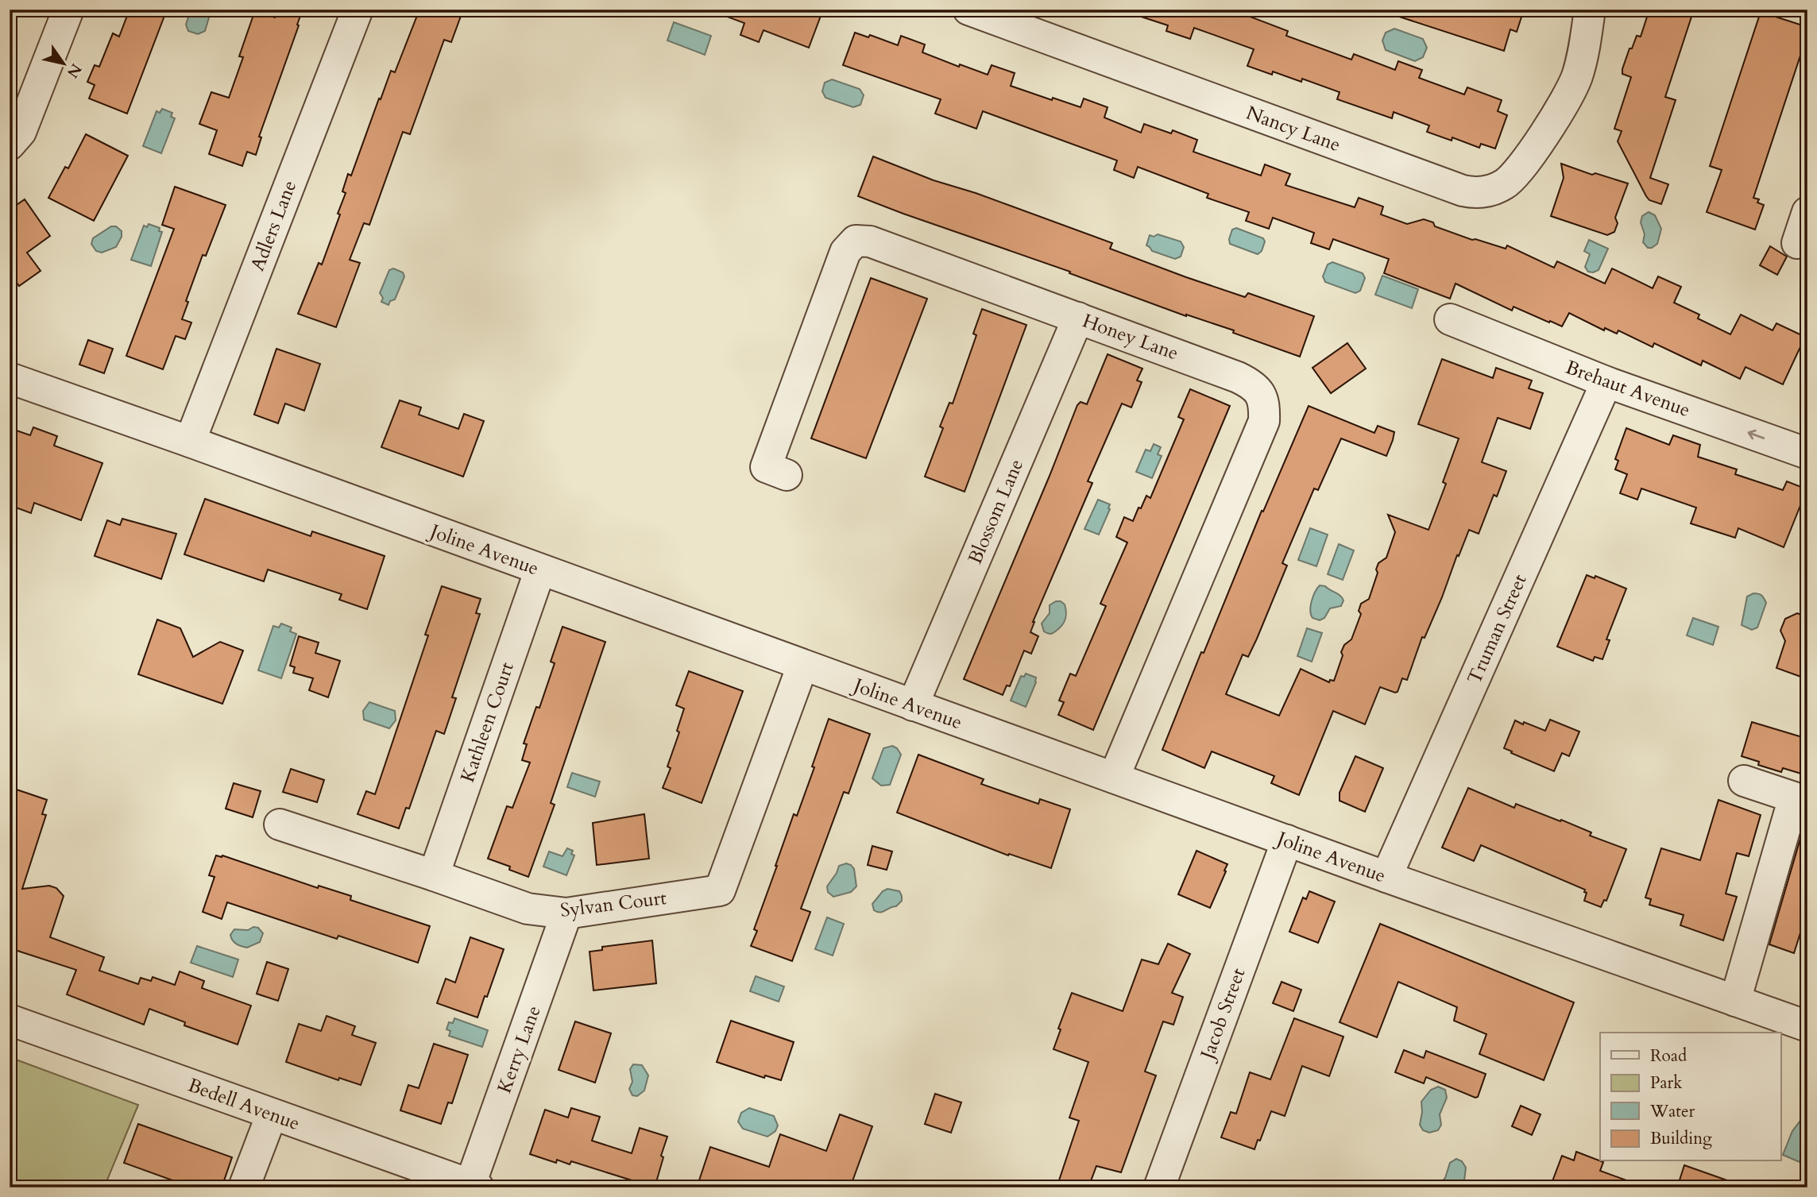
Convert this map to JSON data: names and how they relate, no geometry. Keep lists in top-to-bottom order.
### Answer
{
  "streets": {
    "street": [
      "Nancy Lane",
      "Adlers Lane",
      "Honey Lane",
      "Brehaut Avenue",
      "Blossom Lane",
      "Joline Avenue",
      "Truman Street",
      "Kathleen Court",
      "Sylvan Court",
      "Jacob Street",
      "Kerry Lane",
      "Bedell Avenue"
    ]
  },
  "crossings": [
    ["Adlers Lane", "Joline Avenue"],
    ["Honey Lane", "Blossom Lane"],
    ["Honey Lane", "Joline Avenue"],
    ["Brehaut Avenue", "Truman Street"],
    ["Blossom Lane", "Joline Avenue"],
    ["Joline Avenue", "Truman Street"],
    ["Joline Avenue", "Kathleen Court"],
    ["Joline Avenue", "Sylvan Court"],
    ["Joline Avenue", "Jacob Street"],
    ["Kathleen Court", "Sylvan Court"],
    ["Sylvan Court", "Kerry Lane"],
    ["Kerry Lane", "Bedell Avenue"]
  ],
  "one_way": ["Brehaut Avenue"],
  "legend": [
    "Road",
    "Park",
    "Water",
    "Building"
  ],
  "north": "bottom right"
}
